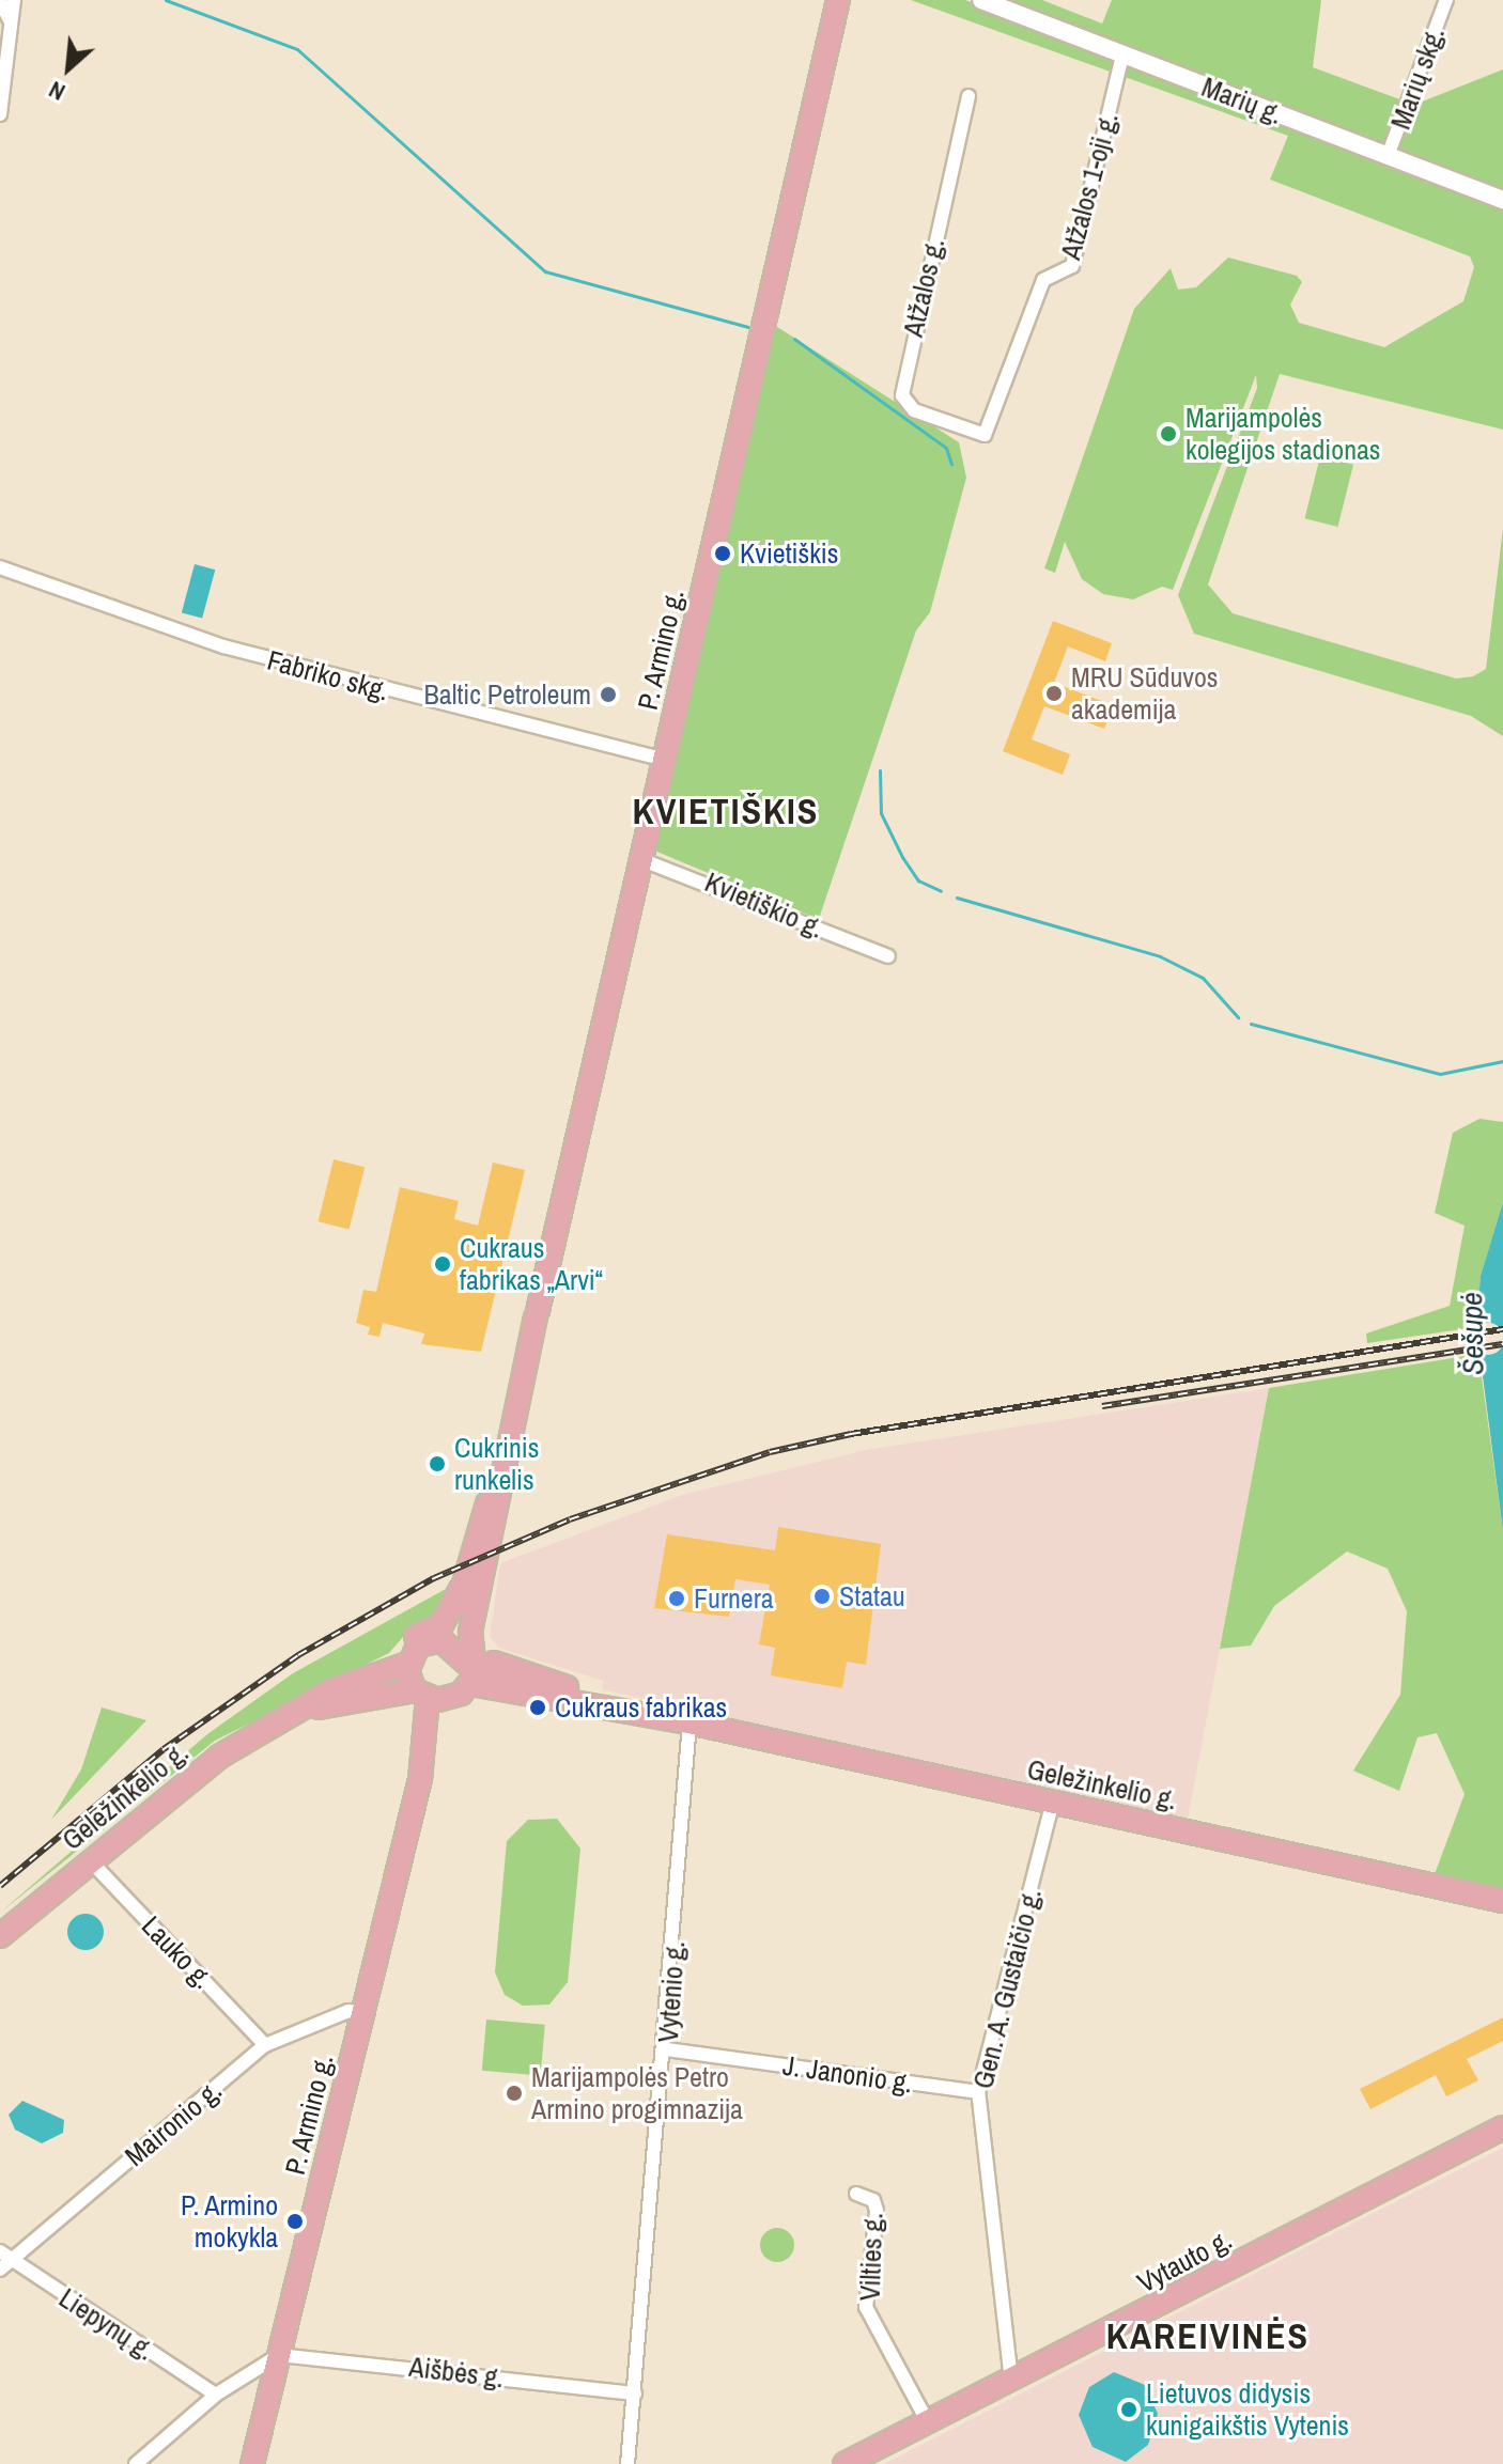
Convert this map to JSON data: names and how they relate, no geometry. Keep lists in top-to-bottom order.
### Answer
{
  "streets": {
    "main road": ["P. Armino g.", "Geležinkelio g.", "Vytauto g."],
    "street": [
      "Marių skg.",
      "Marių g.",
      "Atžalos 1-oji g.",
      "Atžalos g.",
      "Fabriko skg.",
      "Kvietiškio g.",
      "Lauko g.",
      "Gen. A. Gustaičio g.",
      "Vytenio g.",
      "J. Janonio g.",
      "Maironio g.",
      "Vilties g.",
      "Liepynų g.",
      "Aišbės g."
    ]
  },
  "crossings": [
    ["Marių skg.", "Marių g."],
    ["Marių g.", "Atžalos 1-oji g."],
    ["Atžalos 1-oji g.", "Atžalos g."],
    ["P. Armino g.", "Fabriko skg."],
    ["P. Armino g.", "Kvietiškio g."],
    ["P. Armino g.", "Geležinkelio g."],
    ["P. Armino g.", "Maironio g."],
    ["P. Armino g.", "Aišbės g."],
    ["Geležinkelio g.", "Lauko g."],
    ["Geležinkelio g.", "Gen. A. Gustaičio g."],
    ["Geležinkelio g.", "Vytenio g."],
    ["Lauko g.", "Maironio g."],
    ["Gen. A. Gustaičio g.", "J. Janonio g."],
    ["Gen. A. Gustaičio g.", "Vytauto g."],
    ["Vytenio g.", "J. Janonio g."],
    ["Vytenio g.", "Aišbės g."],
    ["Maironio g.", "Liepynų g."],
    ["Vilties g.", "Vytauto g."]
  ],
  "districts": ["KVIETIŠKIS", "KAREIVINĖS"],
  "water": ["Šešupė"],
  "places": [
    "Marijampolės kolegijos stadionas",
    "Kvietiškis",
    "MRU Sūduvos akademija",
    "Baltic Petroleum",
    "Cukraus fabrikas „Arvi“",
    "Cukrinis runkelis",
    "Statau",
    "Furnera",
    "Cukraus fabrikas",
    "Marijampolės Petro Armino progimnazija",
    "P. Armino mokykla",
    "Lietuvos didysis kunigaikštis Vytenis"
  ],
  "north": "bottom left"
}
